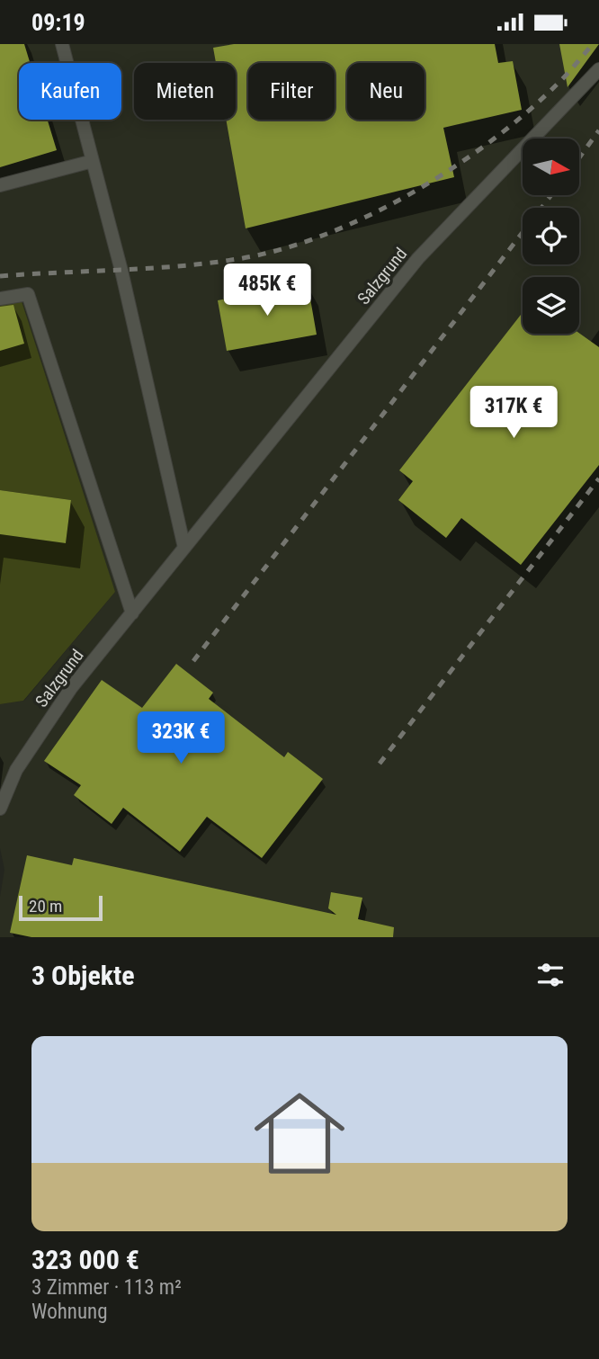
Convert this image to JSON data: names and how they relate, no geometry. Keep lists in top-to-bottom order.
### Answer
{
  "streets": {
    "lane": ["Salzgrund"]
  },
  "scale_bar": "20 m",
  "north": "right",
  "page": {
    "status": "09:19",
    "chip": [
      "Kaufen",
      "Mieten",
      "Filter",
      "Neu"
    ],
    "price": ["485K €", "317K €", "323K €"],
    "scale": "20 m",
    "heading": "3 Objekte",
    "list": [
      {
        "name": "323 000 €",
        "note": "3 Zimmer · 113 m² · Wohnung"
      }
    ]
  }
}
